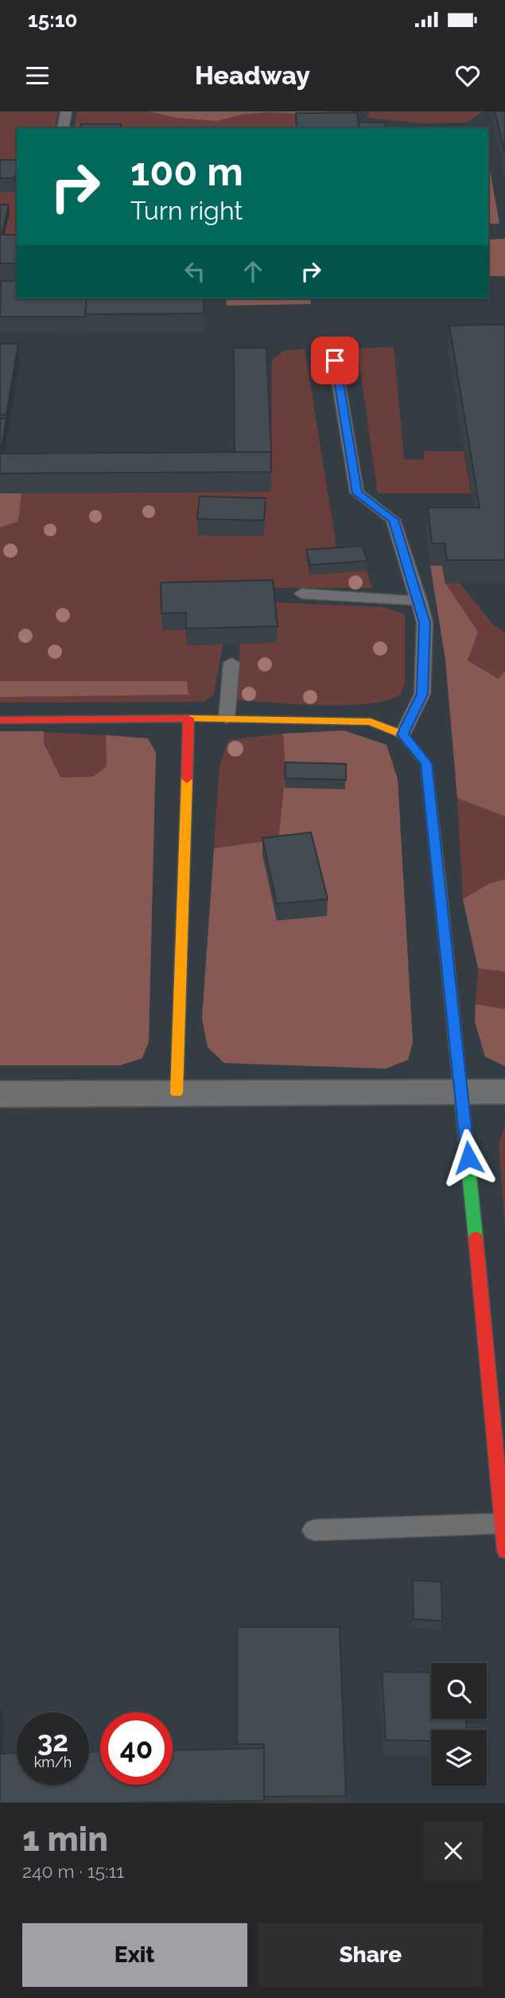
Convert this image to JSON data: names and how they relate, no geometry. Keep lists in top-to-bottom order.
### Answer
{
  "page": {
    "status": "15:10",
    "header": "Headway",
    "turn": ["100 m", "Turn right"],
    "speed": "32 km/h",
    "limit": "40",
    "heading": ["1 min", "240 m · 15:11"],
    "buttons": ["Exit", "Share"]
  }
}
